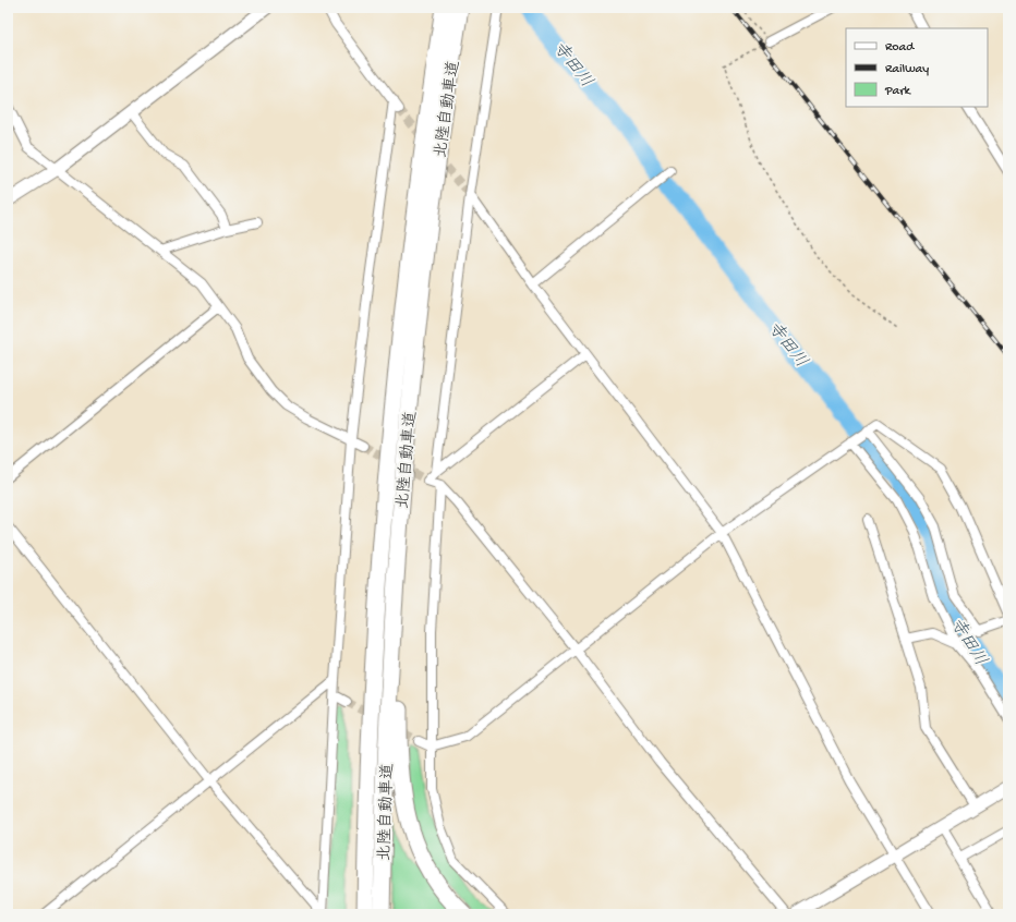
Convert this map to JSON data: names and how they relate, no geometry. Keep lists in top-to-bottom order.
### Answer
{
  "streets": {
    "highway": ["北陸自動車道"]
  },
  "water": ["寺田川"],
  "legend": ["Road", "Railway", "Park"]
}
